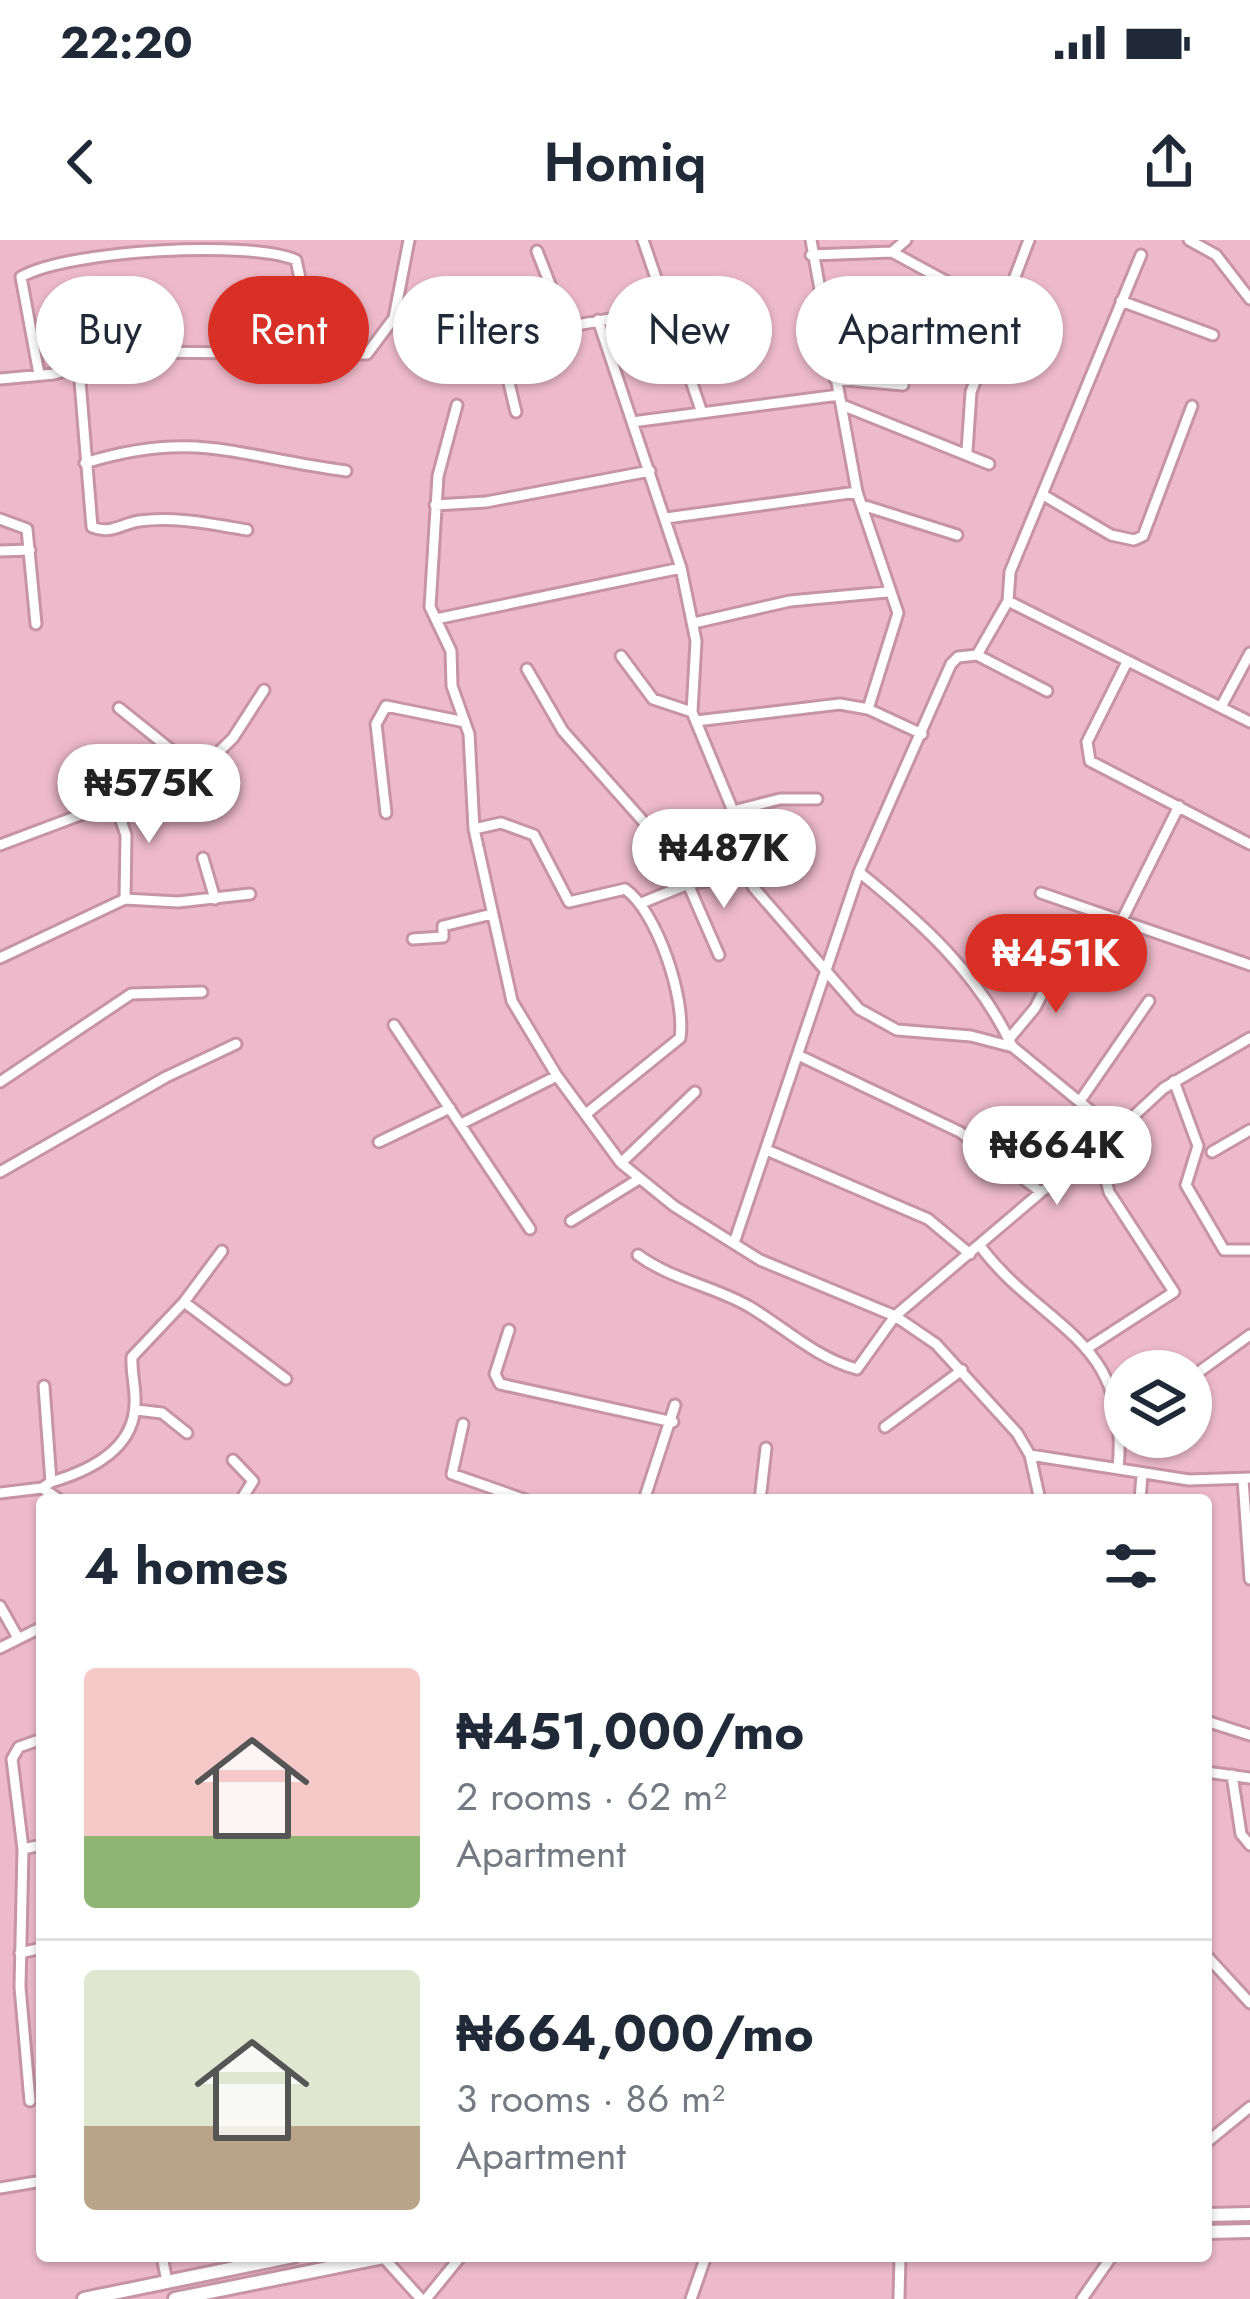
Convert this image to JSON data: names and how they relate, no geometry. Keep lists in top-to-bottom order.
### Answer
{
  "page": {
    "status": "22:20",
    "header": "Homiq",
    "chip": [
      "Buy",
      "Rent",
      "Filters",
      "New",
      "Apartment"
    ],
    "price": [
      "₦575K",
      "₦487K",
      "₦451K",
      "₦664K"
    ],
    "heading": "4 homes",
    "list": [
      {
        "name": "₦451,000/mo",
        "note": "2 rooms · 62 m² · Apartment"
      },
      {
        "name": "₦664,000/mo",
        "note": "3 rooms · 86 m² · Apartment"
      }
    ]
  }
}
